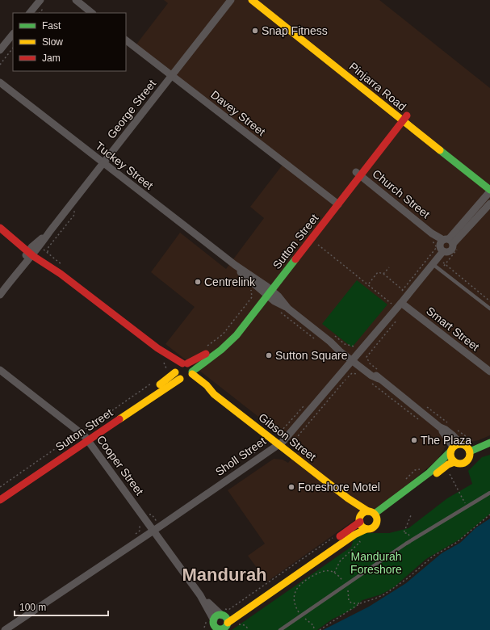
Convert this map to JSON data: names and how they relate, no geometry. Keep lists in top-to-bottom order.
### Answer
{
  "streets": {
    "main road": ["Pinjarra Road", "Sutton Street", "Gibson Street"],
    "street": [
      "George Street",
      "Davey Street",
      "Tuckey Street",
      "Church Street",
      "Smart Street",
      "Sholl Street",
      "Cooper Street"
    ]
  },
  "crossings": [
    ["Pinjarra Road", "Sutton Street"],
    ["Pinjarra Road", "Sholl Street"],
    ["George Street", "Davey Street"],
    ["George Street", "Tuckey Street"],
    ["Davey Street", "Sutton Street"],
    ["Tuckey Street", "Sutton Street"],
    ["Tuckey Street", "Sholl Street"],
    ["Church Street", "Sutton Street"],
    ["Church Street", "Sholl Street"],
    ["Sutton Street", "Gibson Street"],
    ["Sutton Street", "Cooper Street"],
    ["Smart Street", "Sholl Street"],
    ["Gibson Street", "Sholl Street"],
    ["Sholl Street", "Cooper Street"]
  ],
  "districts": ["Mandurah"],
  "parks": ["Mandurah Foreshore"],
  "places": [
    "Snap Fitness",
    "Centrelink",
    "Sutton Square",
    "The Plaza",
    "Foreshore Motel"
  ],
  "legend": ["Fast", "Slow", "Jam"],
  "scale_bar": "100 m"
}
